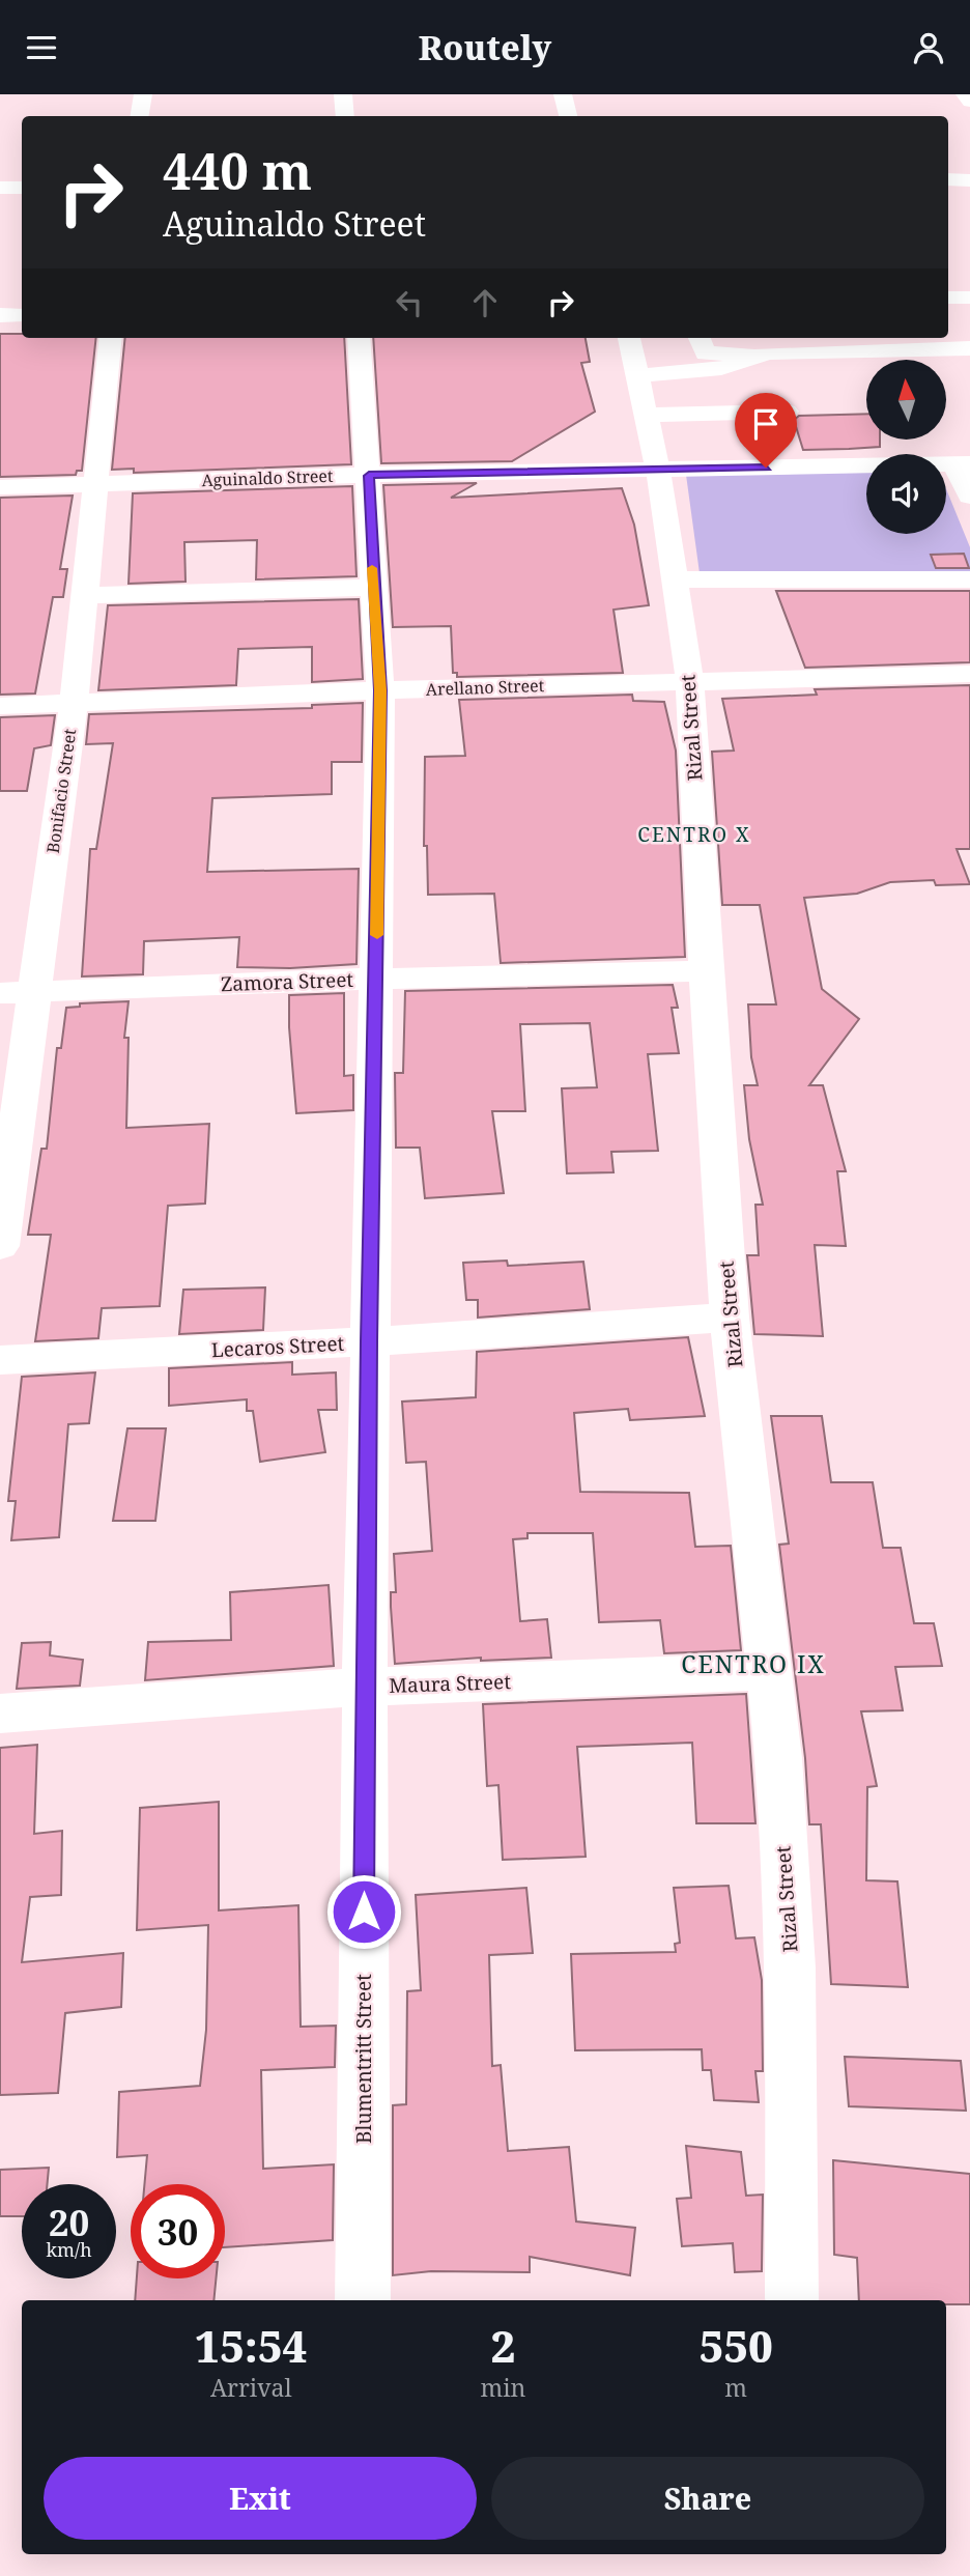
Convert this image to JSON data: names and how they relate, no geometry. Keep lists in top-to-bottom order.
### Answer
{
  "streets": {
    "street": [
      "Aguinaldo Street",
      "Arellano Street",
      "Rizal Street",
      "Bonifacio Street",
      "Zamora Street",
      "Lecaros Street",
      "Maura Street",
      "Blumentritt Street"
    ]
  },
  "crossings": [
    ["Aguinaldo Street", "Rizal Street"],
    ["Aguinaldo Street", "Bonifacio Street"],
    ["Aguinaldo Street", "Blumentritt Street"],
    ["Arellano Street", "Rizal Street"],
    ["Arellano Street", "Bonifacio Street"],
    ["Arellano Street", "Blumentritt Street"],
    ["Rizal Street", "Zamora Street"],
    ["Rizal Street", "Lecaros Street"],
    ["Rizal Street", "Maura Street"],
    ["Bonifacio Street", "Zamora Street"],
    ["Zamora Street", "Blumentritt Street"],
    ["Lecaros Street", "Blumentritt Street"],
    ["Maura Street", "Blumentritt Street"]
  ],
  "districts": ["CENTRO X", "CENTRO IX"],
  "north": "top",
  "page": {
    "header": "Routely",
    "turn": ["440 m", "Aguinaldo Street"],
    "speed": "20 km/h",
    "limit": "30",
    "eta": [
      "15:54",
      "Arrival",
      "2",
      "min",
      "550",
      "m"
    ],
    "buttons": ["Exit", "Share"]
  }
}
